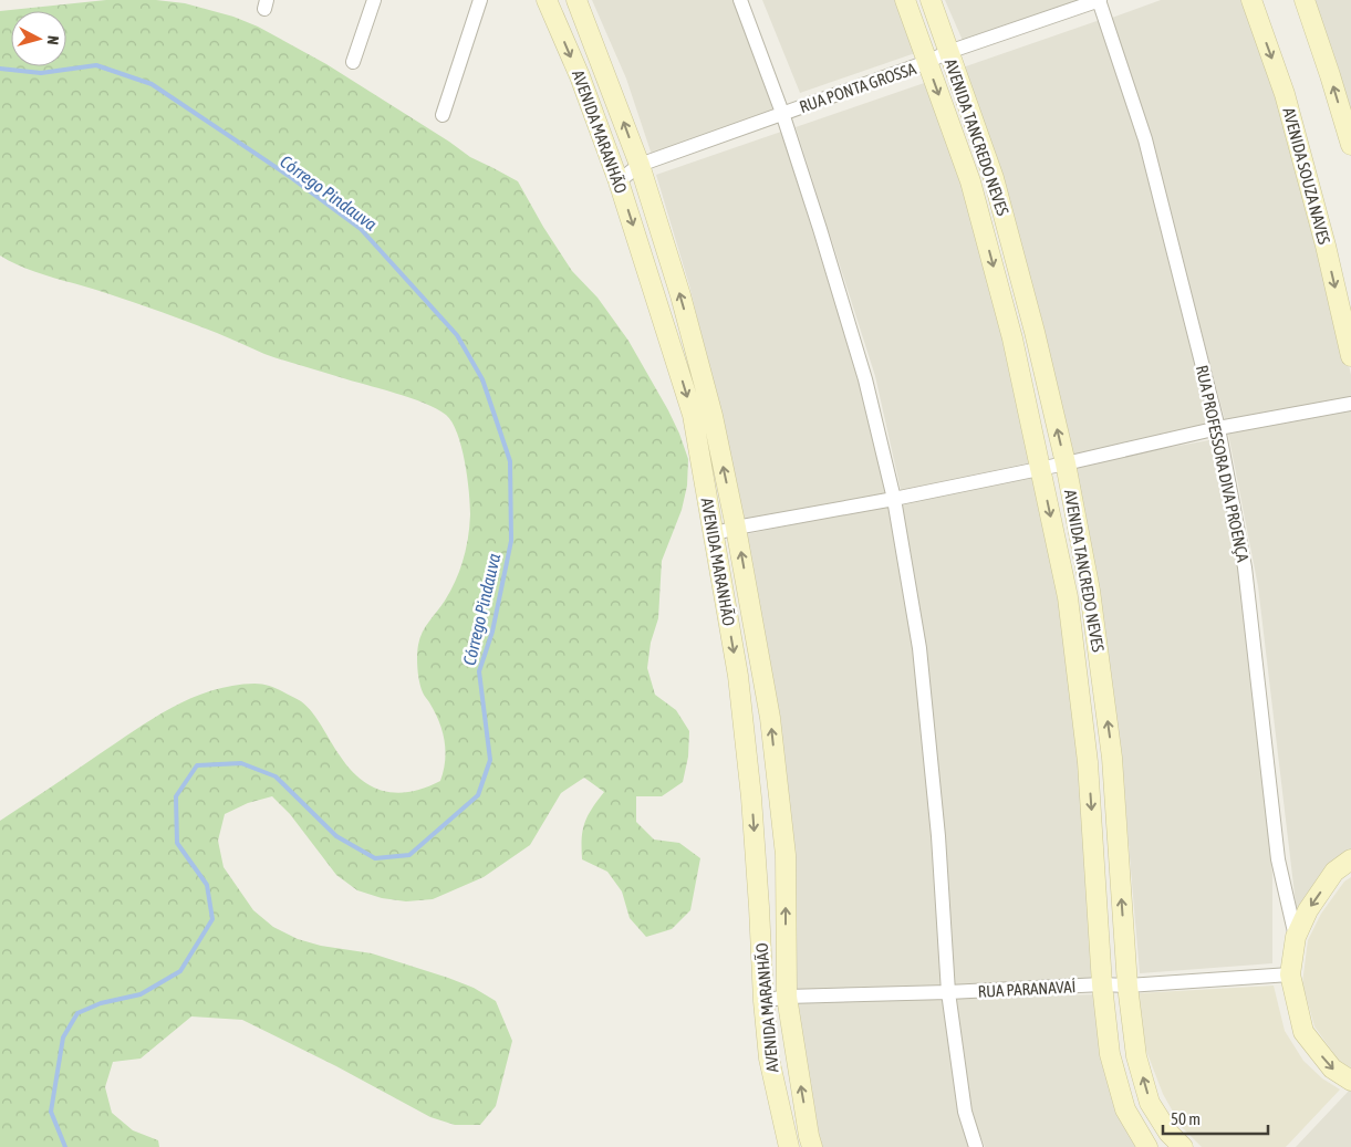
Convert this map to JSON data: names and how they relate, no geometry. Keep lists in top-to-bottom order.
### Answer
{
  "streets": {
    "street": [
      "RUA PONTA GROSSA",
      "AVENIDA MARANHÃO",
      "AVENIDA TANCREDO NEVES",
      "AVENIDA SOUZA NAVES",
      "RUA PROFESSORA DIVA PROENÇA",
      "RUA PARANAVAÍ"
    ]
  },
  "crossings": [
    ["RUA PONTA GROSSA", "AVENIDA MARANHÃO"],
    ["RUA PONTA GROSSA", "AVENIDA TANCREDO NEVES"],
    ["RUA PONTA GROSSA", "RUA PROFESSORA DIVA PROENÇA"],
    ["AVENIDA MARANHÃO", "RUA PARANAVAÍ"],
    ["AVENIDA TANCREDO NEVES", "RUA PARANAVAÍ"]
  ],
  "water": ["Córrego Pindauva"],
  "scale_bar": "50 m",
  "north": "right"
}
